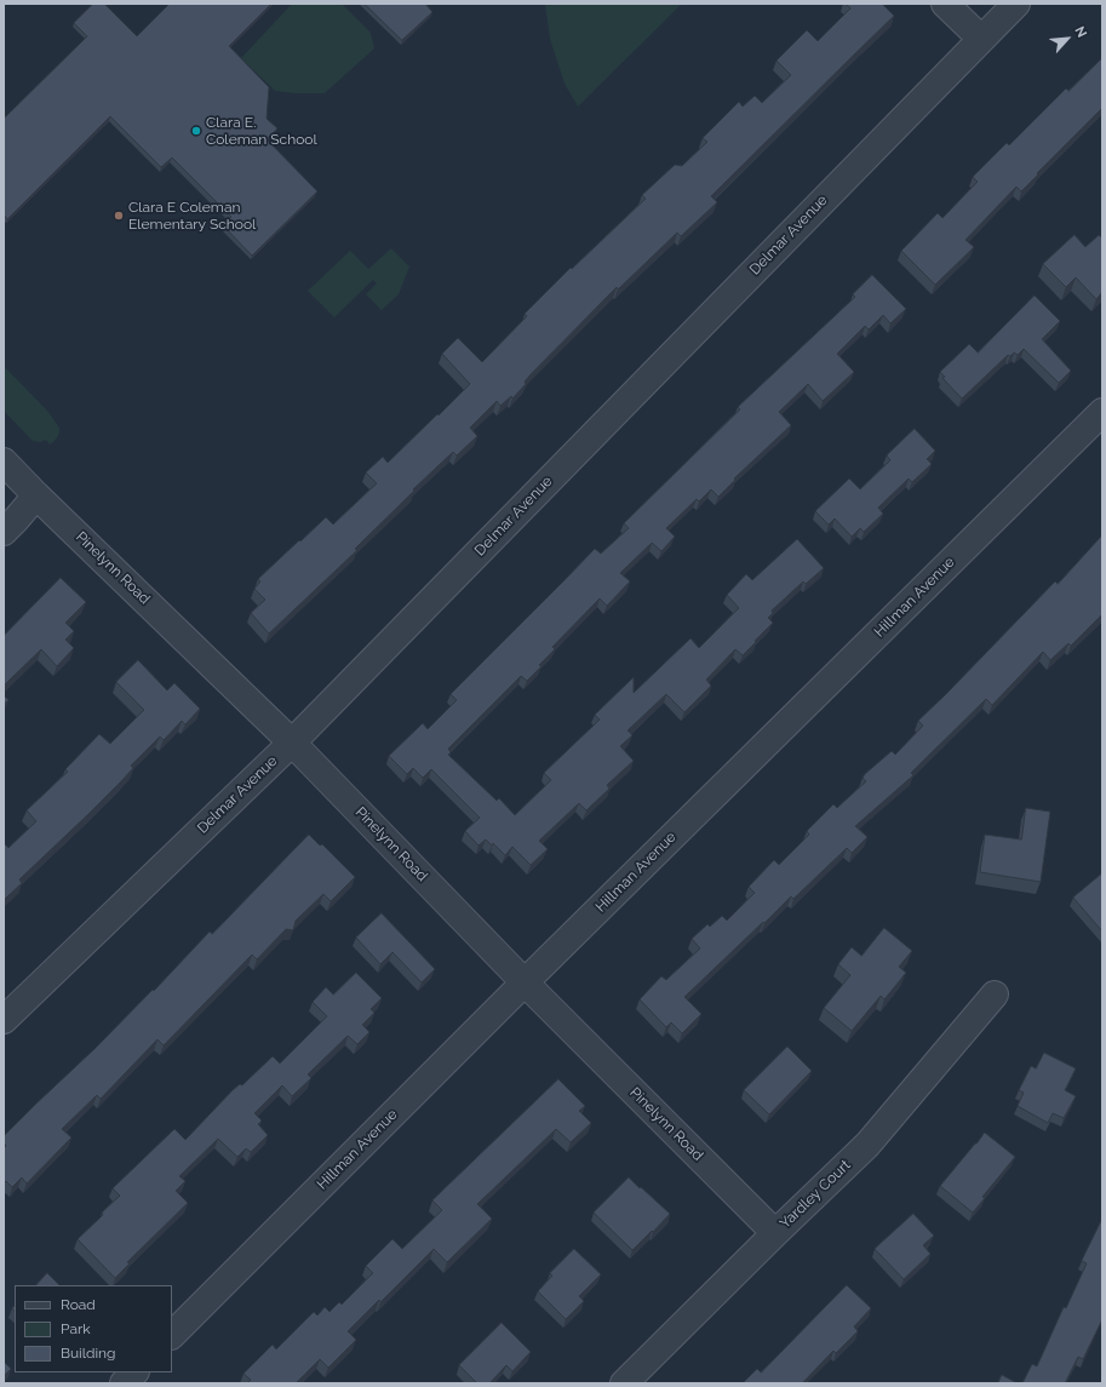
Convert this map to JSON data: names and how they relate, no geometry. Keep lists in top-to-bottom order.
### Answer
{
  "streets": {
    "street": [
      "Delmar Avenue",
      "Pinelynn Road",
      "Hillman Avenue",
      "Yardley Court"
    ]
  },
  "crossings": [
    ["Delmar Avenue", "Pinelynn Road"],
    ["Pinelynn Road", "Hillman Avenue"],
    ["Pinelynn Road", "Yardley Court"]
  ],
  "places": ["Clara E. Coleman School", "Clara E Coleman Elementary School"],
  "legend": ["Road", "Park", "Building"],
  "north": "top right"
}
